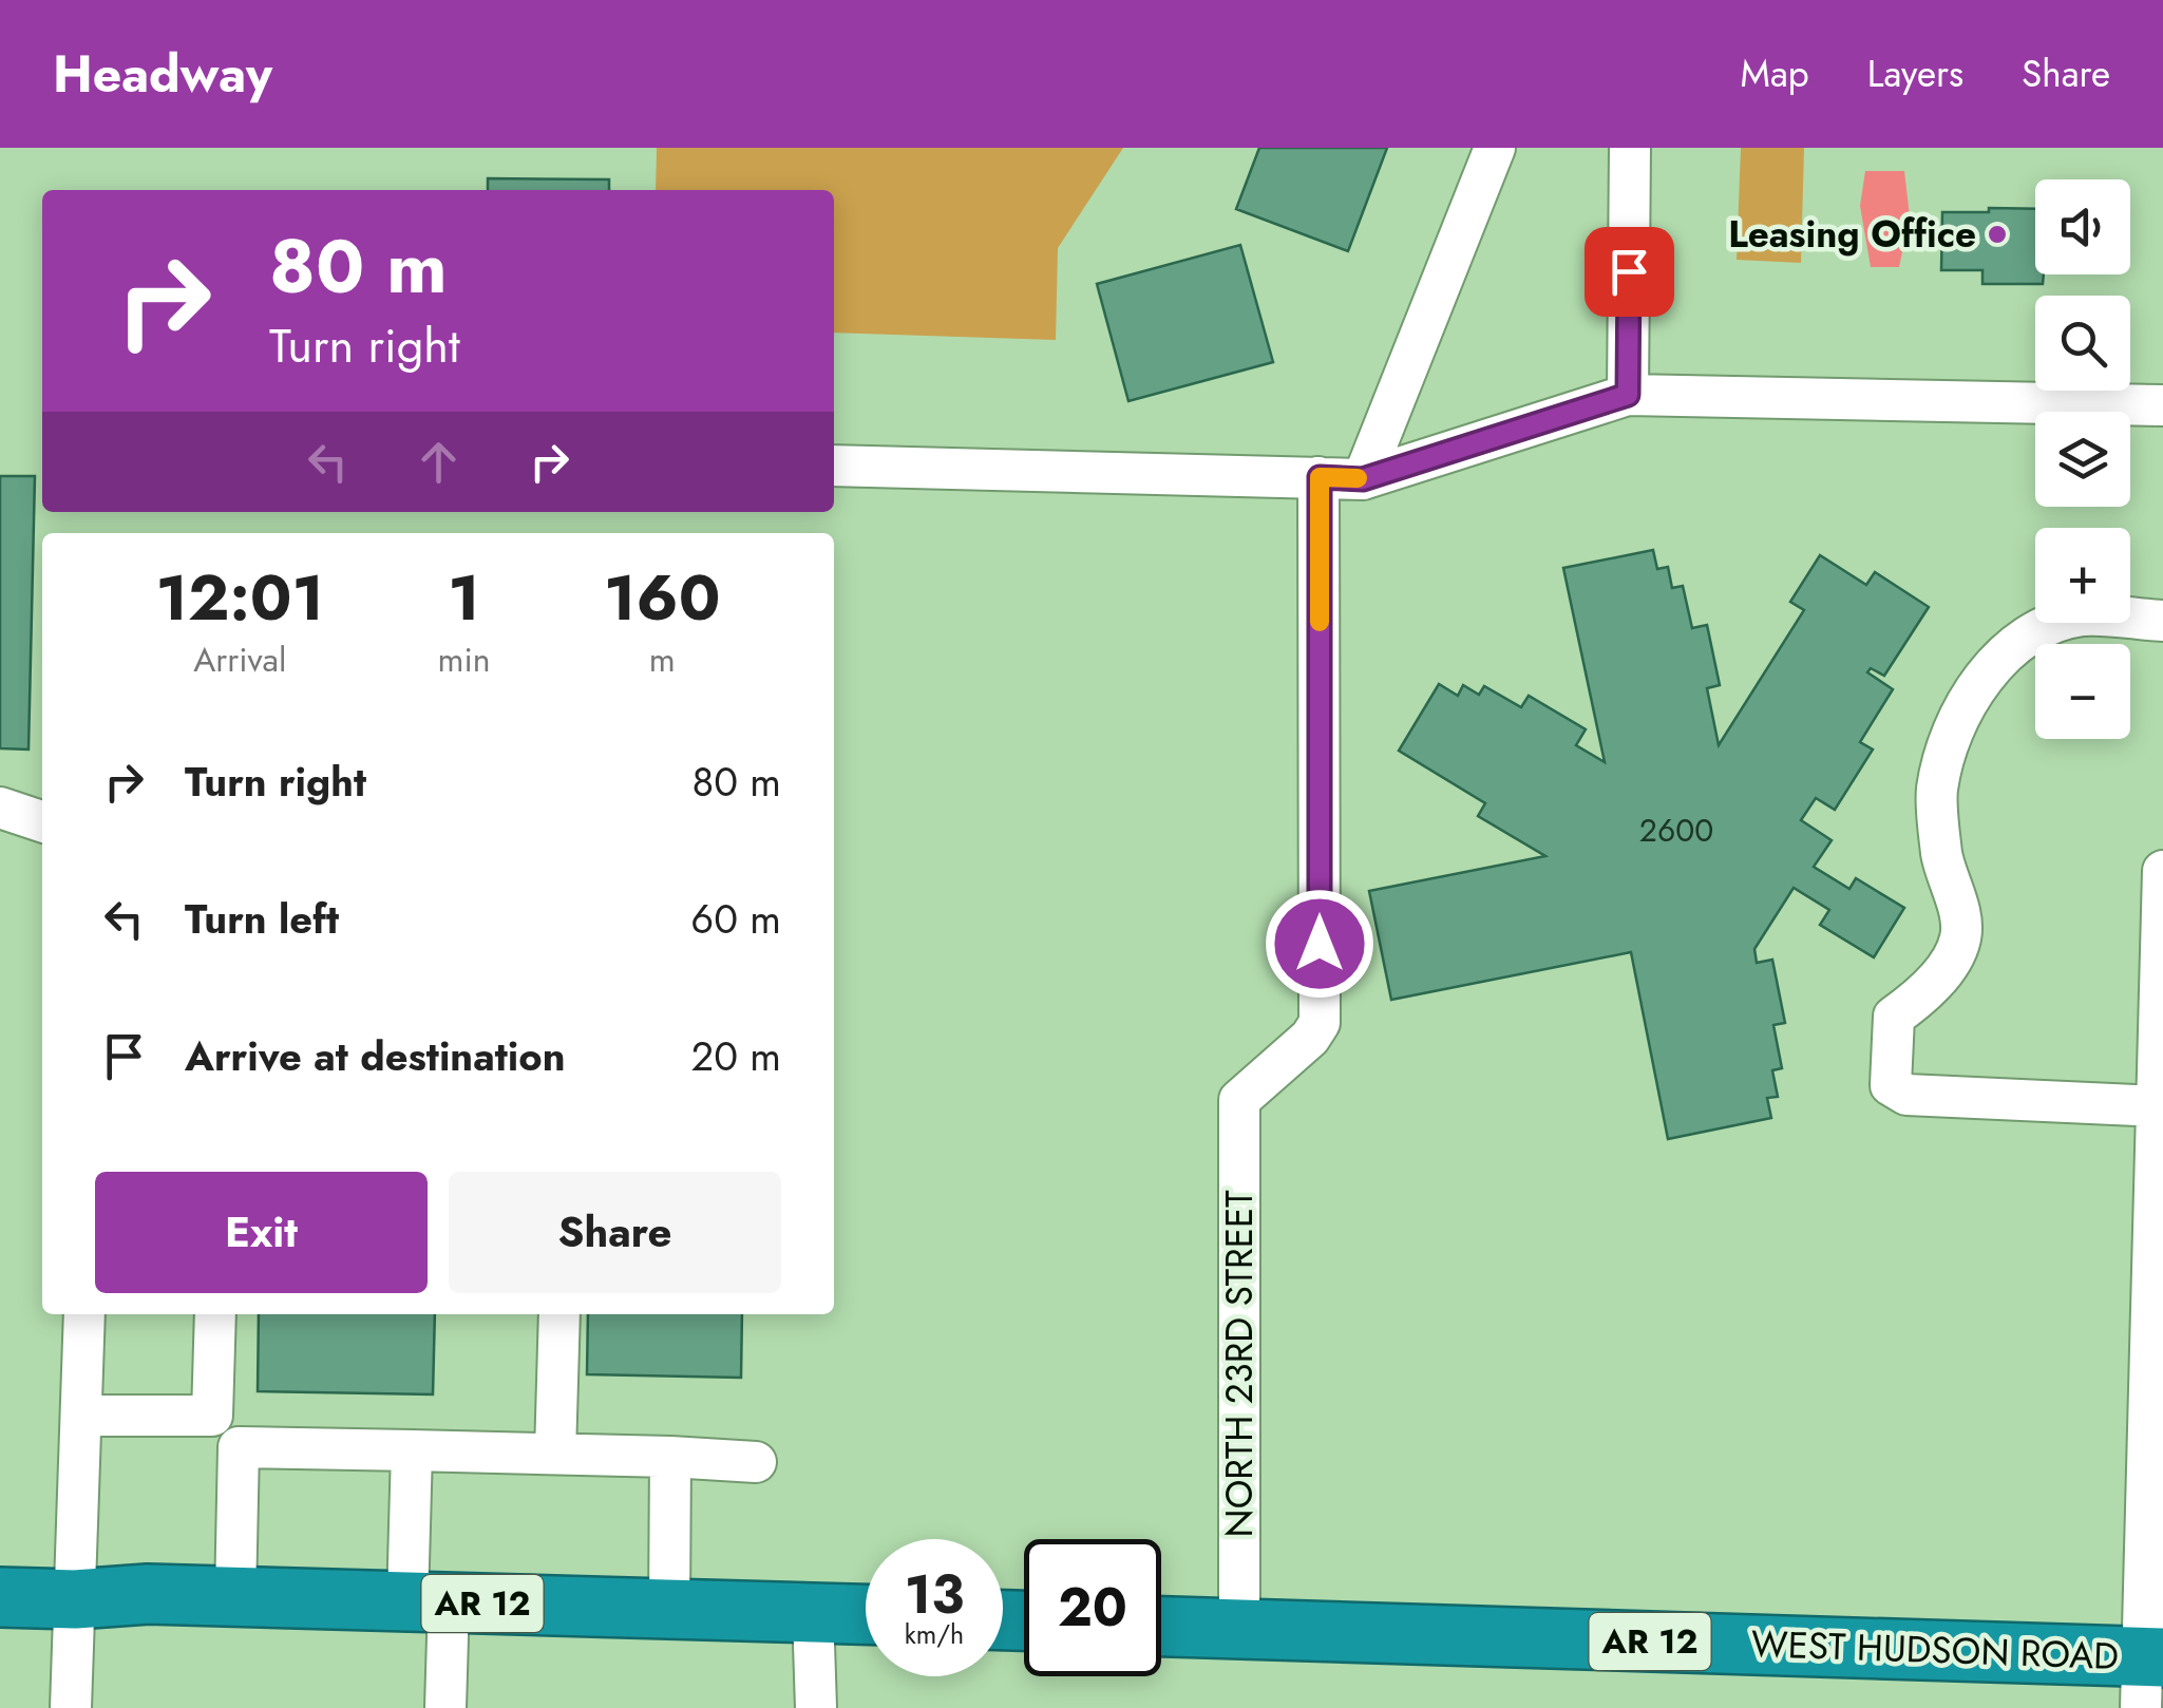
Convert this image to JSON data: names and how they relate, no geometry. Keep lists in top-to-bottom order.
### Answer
{
  "streets": {
    "highway": ["AR 12", "WEST HUDSON ROAD"],
    "street": ["NORTH 23RD STREET"]
  },
  "crossings": [
    ["NORTH 23RD STREET", "WEST HUDSON ROAD"]
  ],
  "places": ["Leasing Office"],
  "house_numbers": ["2600"],
  "page": {
    "header": "Headway",
    "nav": ["Map", "Layers", "Share"],
    "map_buttons": ["+", "−"],
    "turn": ["80 m", "Turn right"],
    "eta": [
      "12:01",
      "Arrival",
      "1",
      "min",
      "160",
      "m"
    ],
    "list": [
      {
        "name": "Turn right",
        "value": "80 m"
      },
      {
        "name": "Turn left",
        "value": "60 m"
      },
      {
        "name": "Arrive at destination",
        "value": "20 m"
      }
    ],
    "buttons": ["Exit", "Share"],
    "speed": "13 km/h",
    "limit": "20"
  }
}
